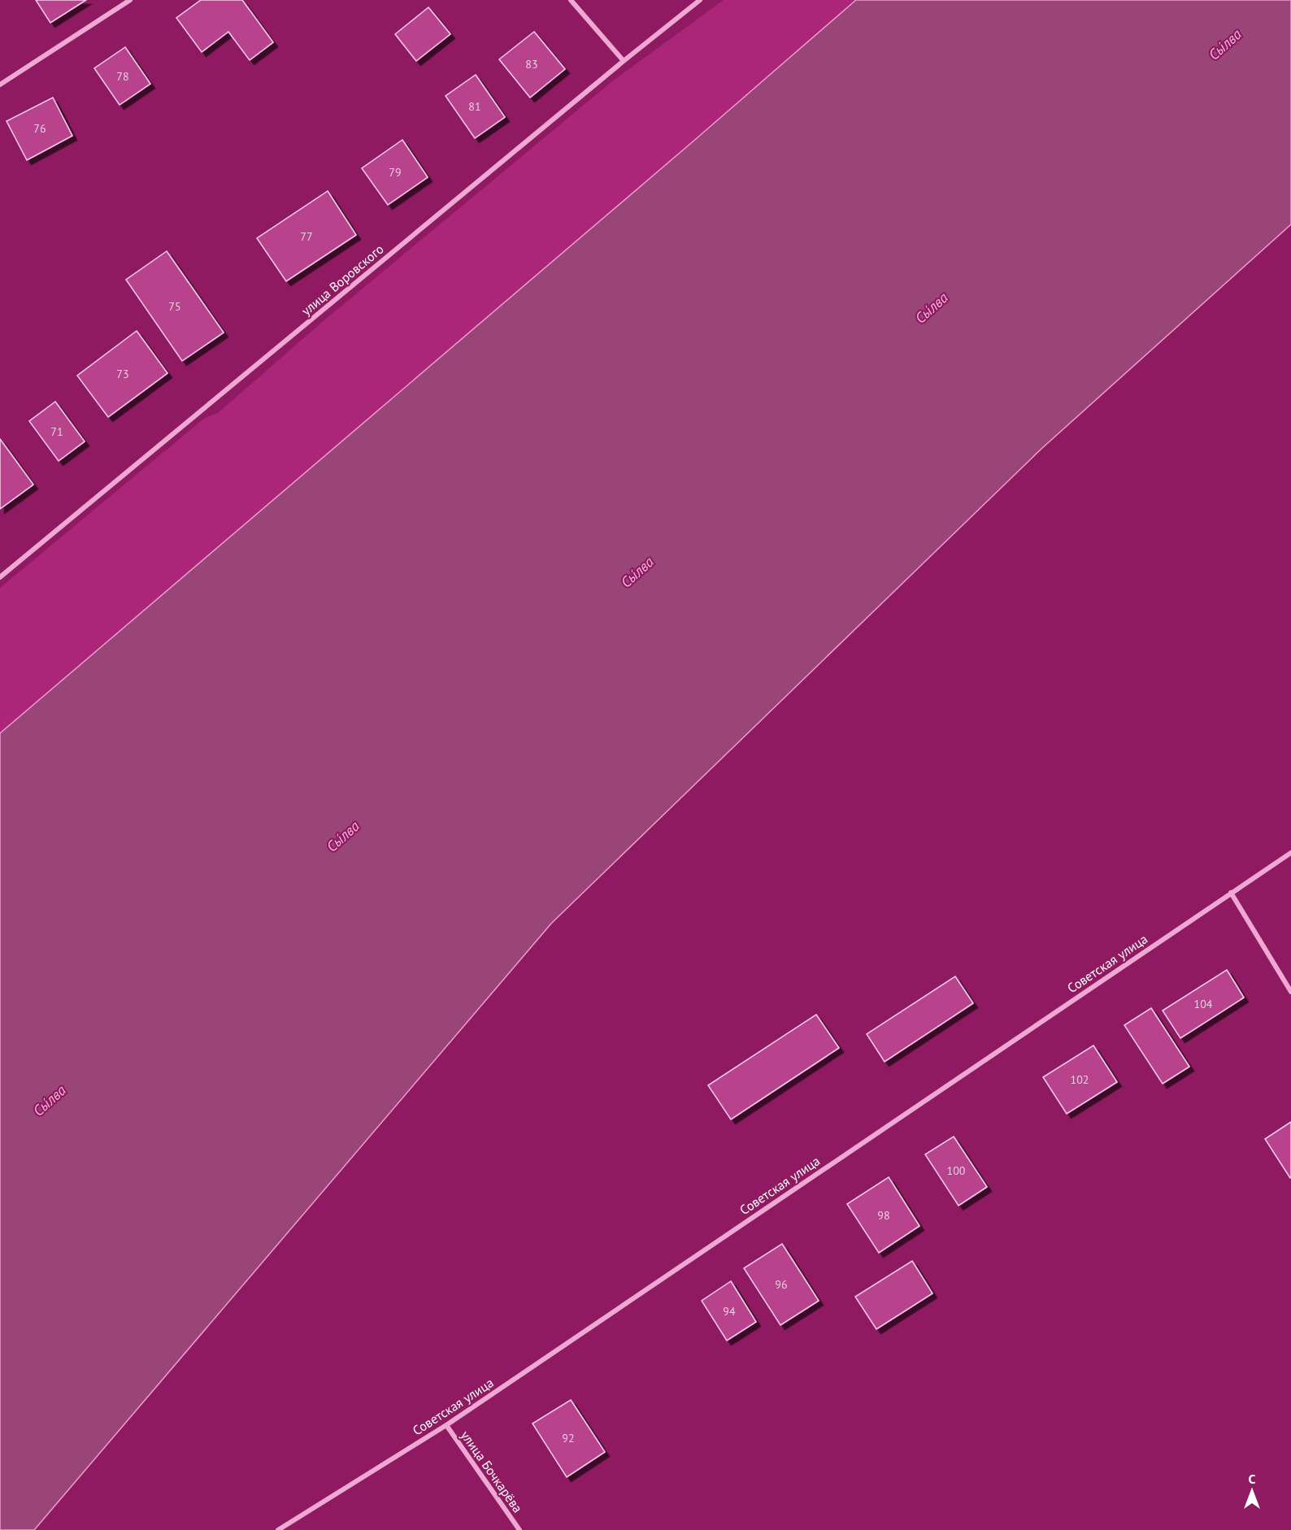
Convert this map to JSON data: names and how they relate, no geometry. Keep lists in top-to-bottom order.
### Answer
{
  "streets": {
    "street": ["улица Воровского", "Советская улица", "улица Бочкарёва"]
  },
  "crossings": [
    ["Советская улица", "улица Бочкарёва"]
  ],
  "water": ["Сы́лва"],
  "house_numbers": [
    "83",
    "78",
    "81",
    "76",
    "79",
    "77",
    "75",
    "73",
    "71",
    "104",
    "102",
    "100",
    "98",
    "96",
    "94",
    "92"
  ],
  "north": "top"
}
